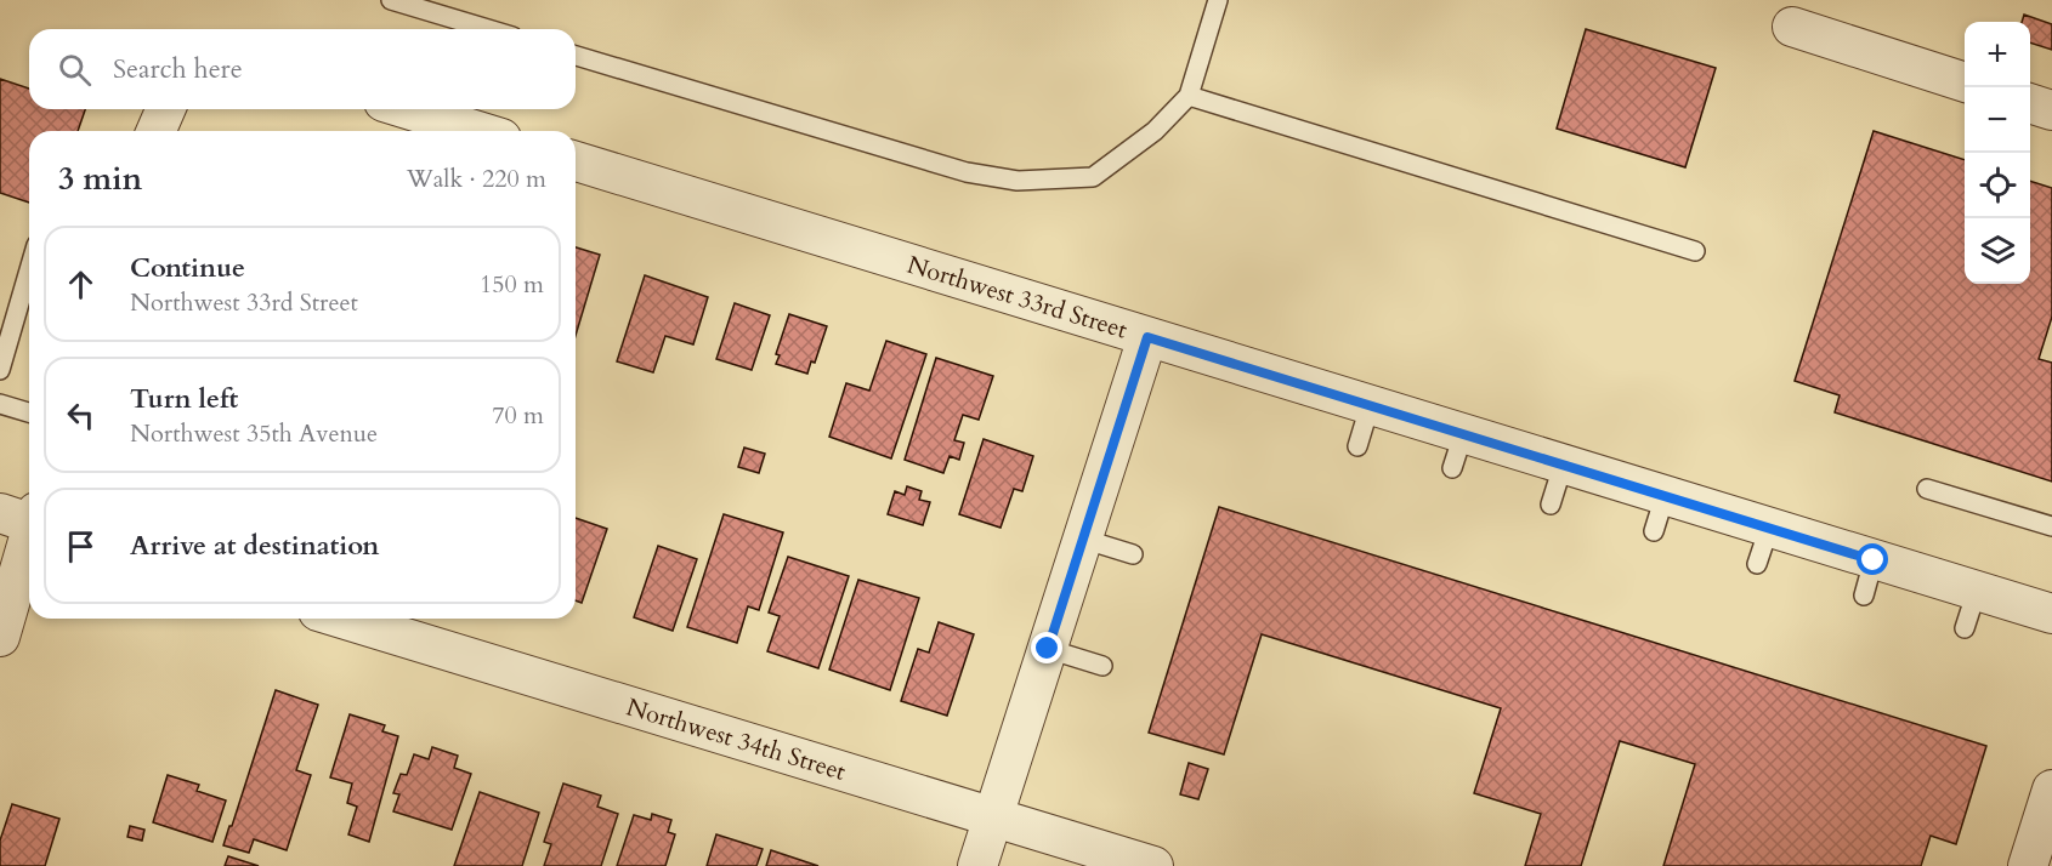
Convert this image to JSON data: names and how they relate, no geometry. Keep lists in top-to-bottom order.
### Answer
{
  "streets": {
    "street": ["Northwest 33rd Street", "Northwest 34th Street"]
  },
  "page": {
    "map_buttons": ["+", "−"],
    "search": "Search here",
    "heading": ["3 min", "Walk · 220 m"],
    "list": [
      ["Continue", "Northwest 33rd Street", "150 m"],
      ["Turn left", "Northwest 35th Avenue", "70 m"],
      "Arrive at destination"
    ]
  }
}
